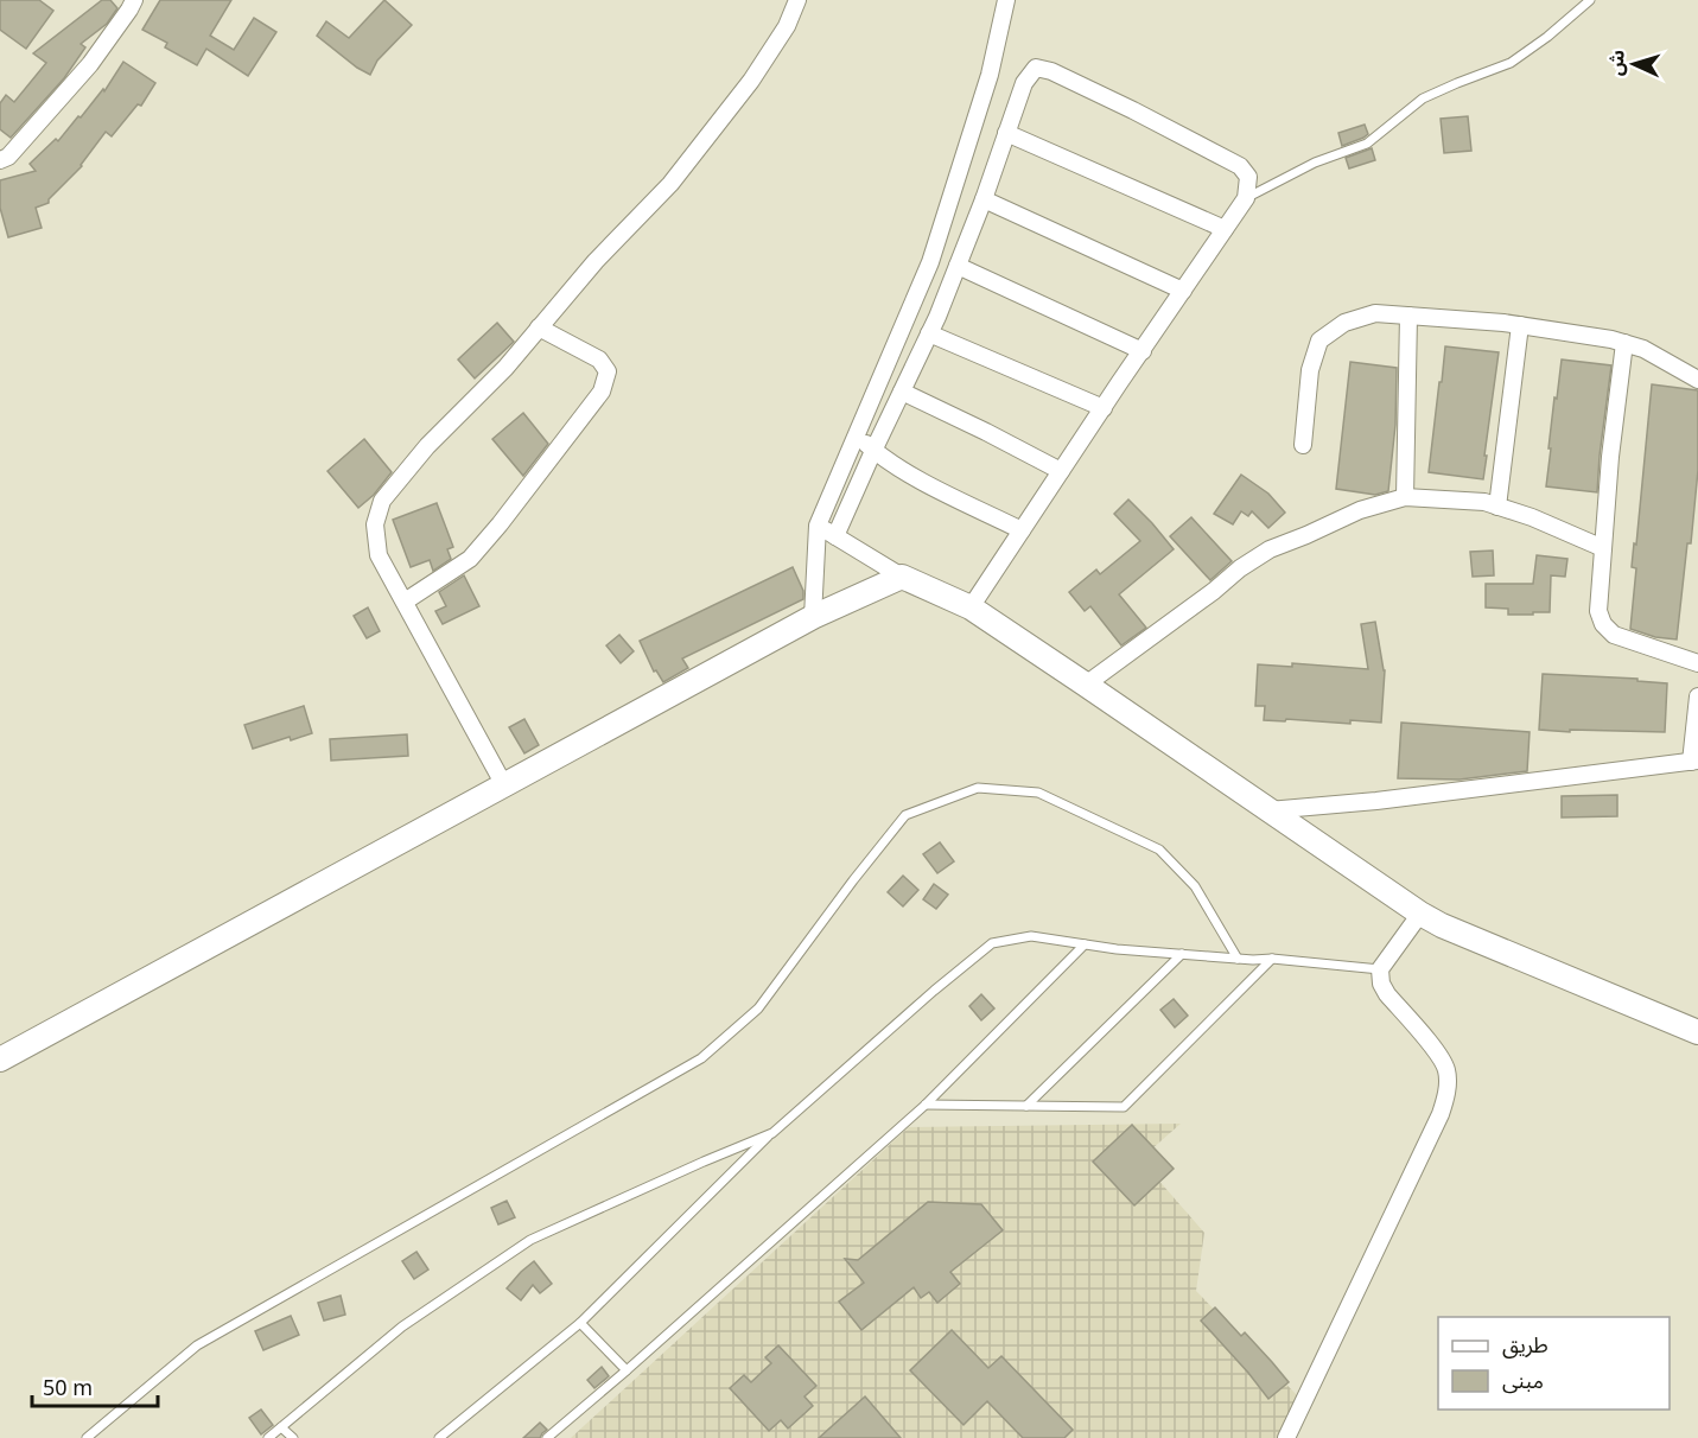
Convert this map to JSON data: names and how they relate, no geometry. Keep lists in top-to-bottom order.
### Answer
{
  "legend": ["طريق", "مبنى"],
  "scale_bar": "50 m",
  "north": "left"
}
